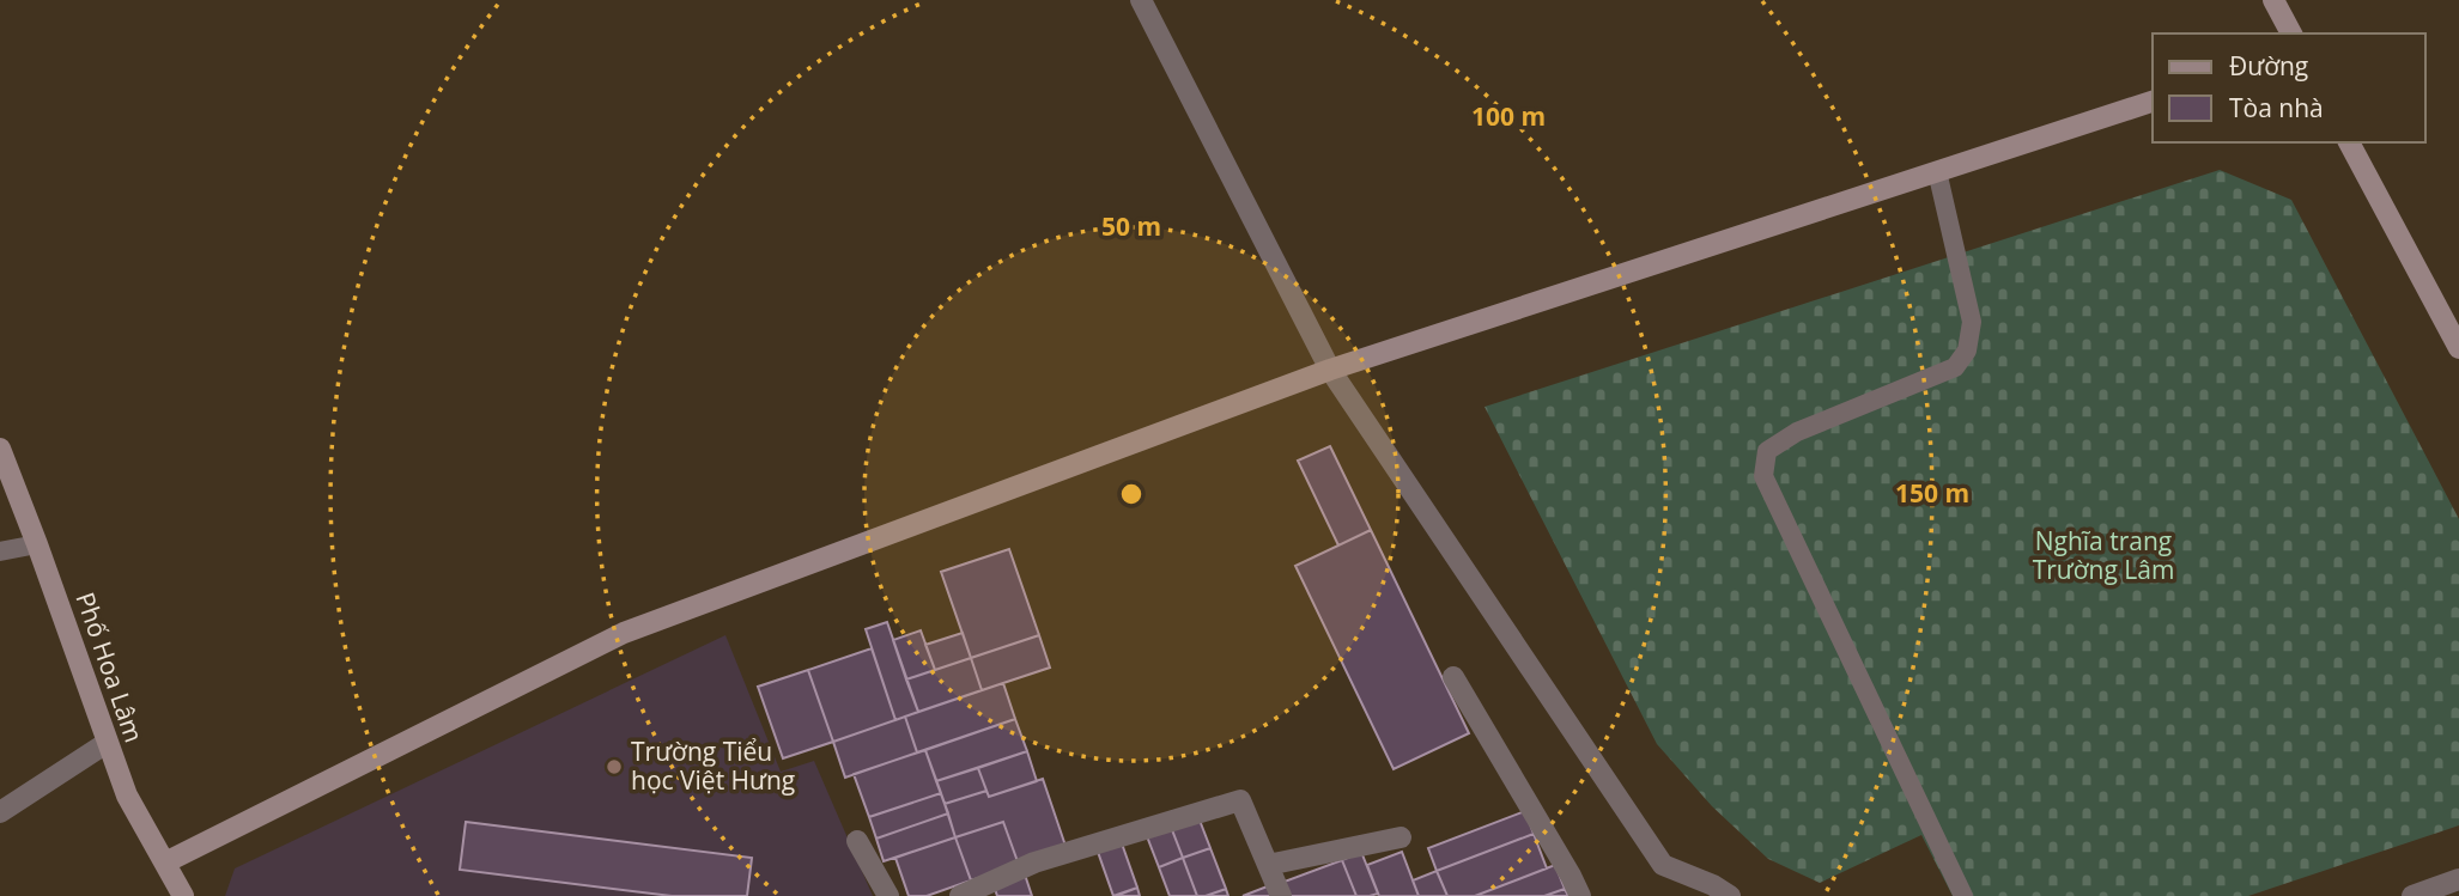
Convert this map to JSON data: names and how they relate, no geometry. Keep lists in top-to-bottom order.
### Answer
{
  "streets": {
    "street": ["Phố Hoa Lâm"]
  },
  "parks": ["Nghĩa trang Trường Lâm"],
  "places": ["Trường Tiểu học Việt Hưng"],
  "legend": ["Đường", "Tòa nhà"],
  "rings": ["100 m", "50 m", "150 m"]
}
